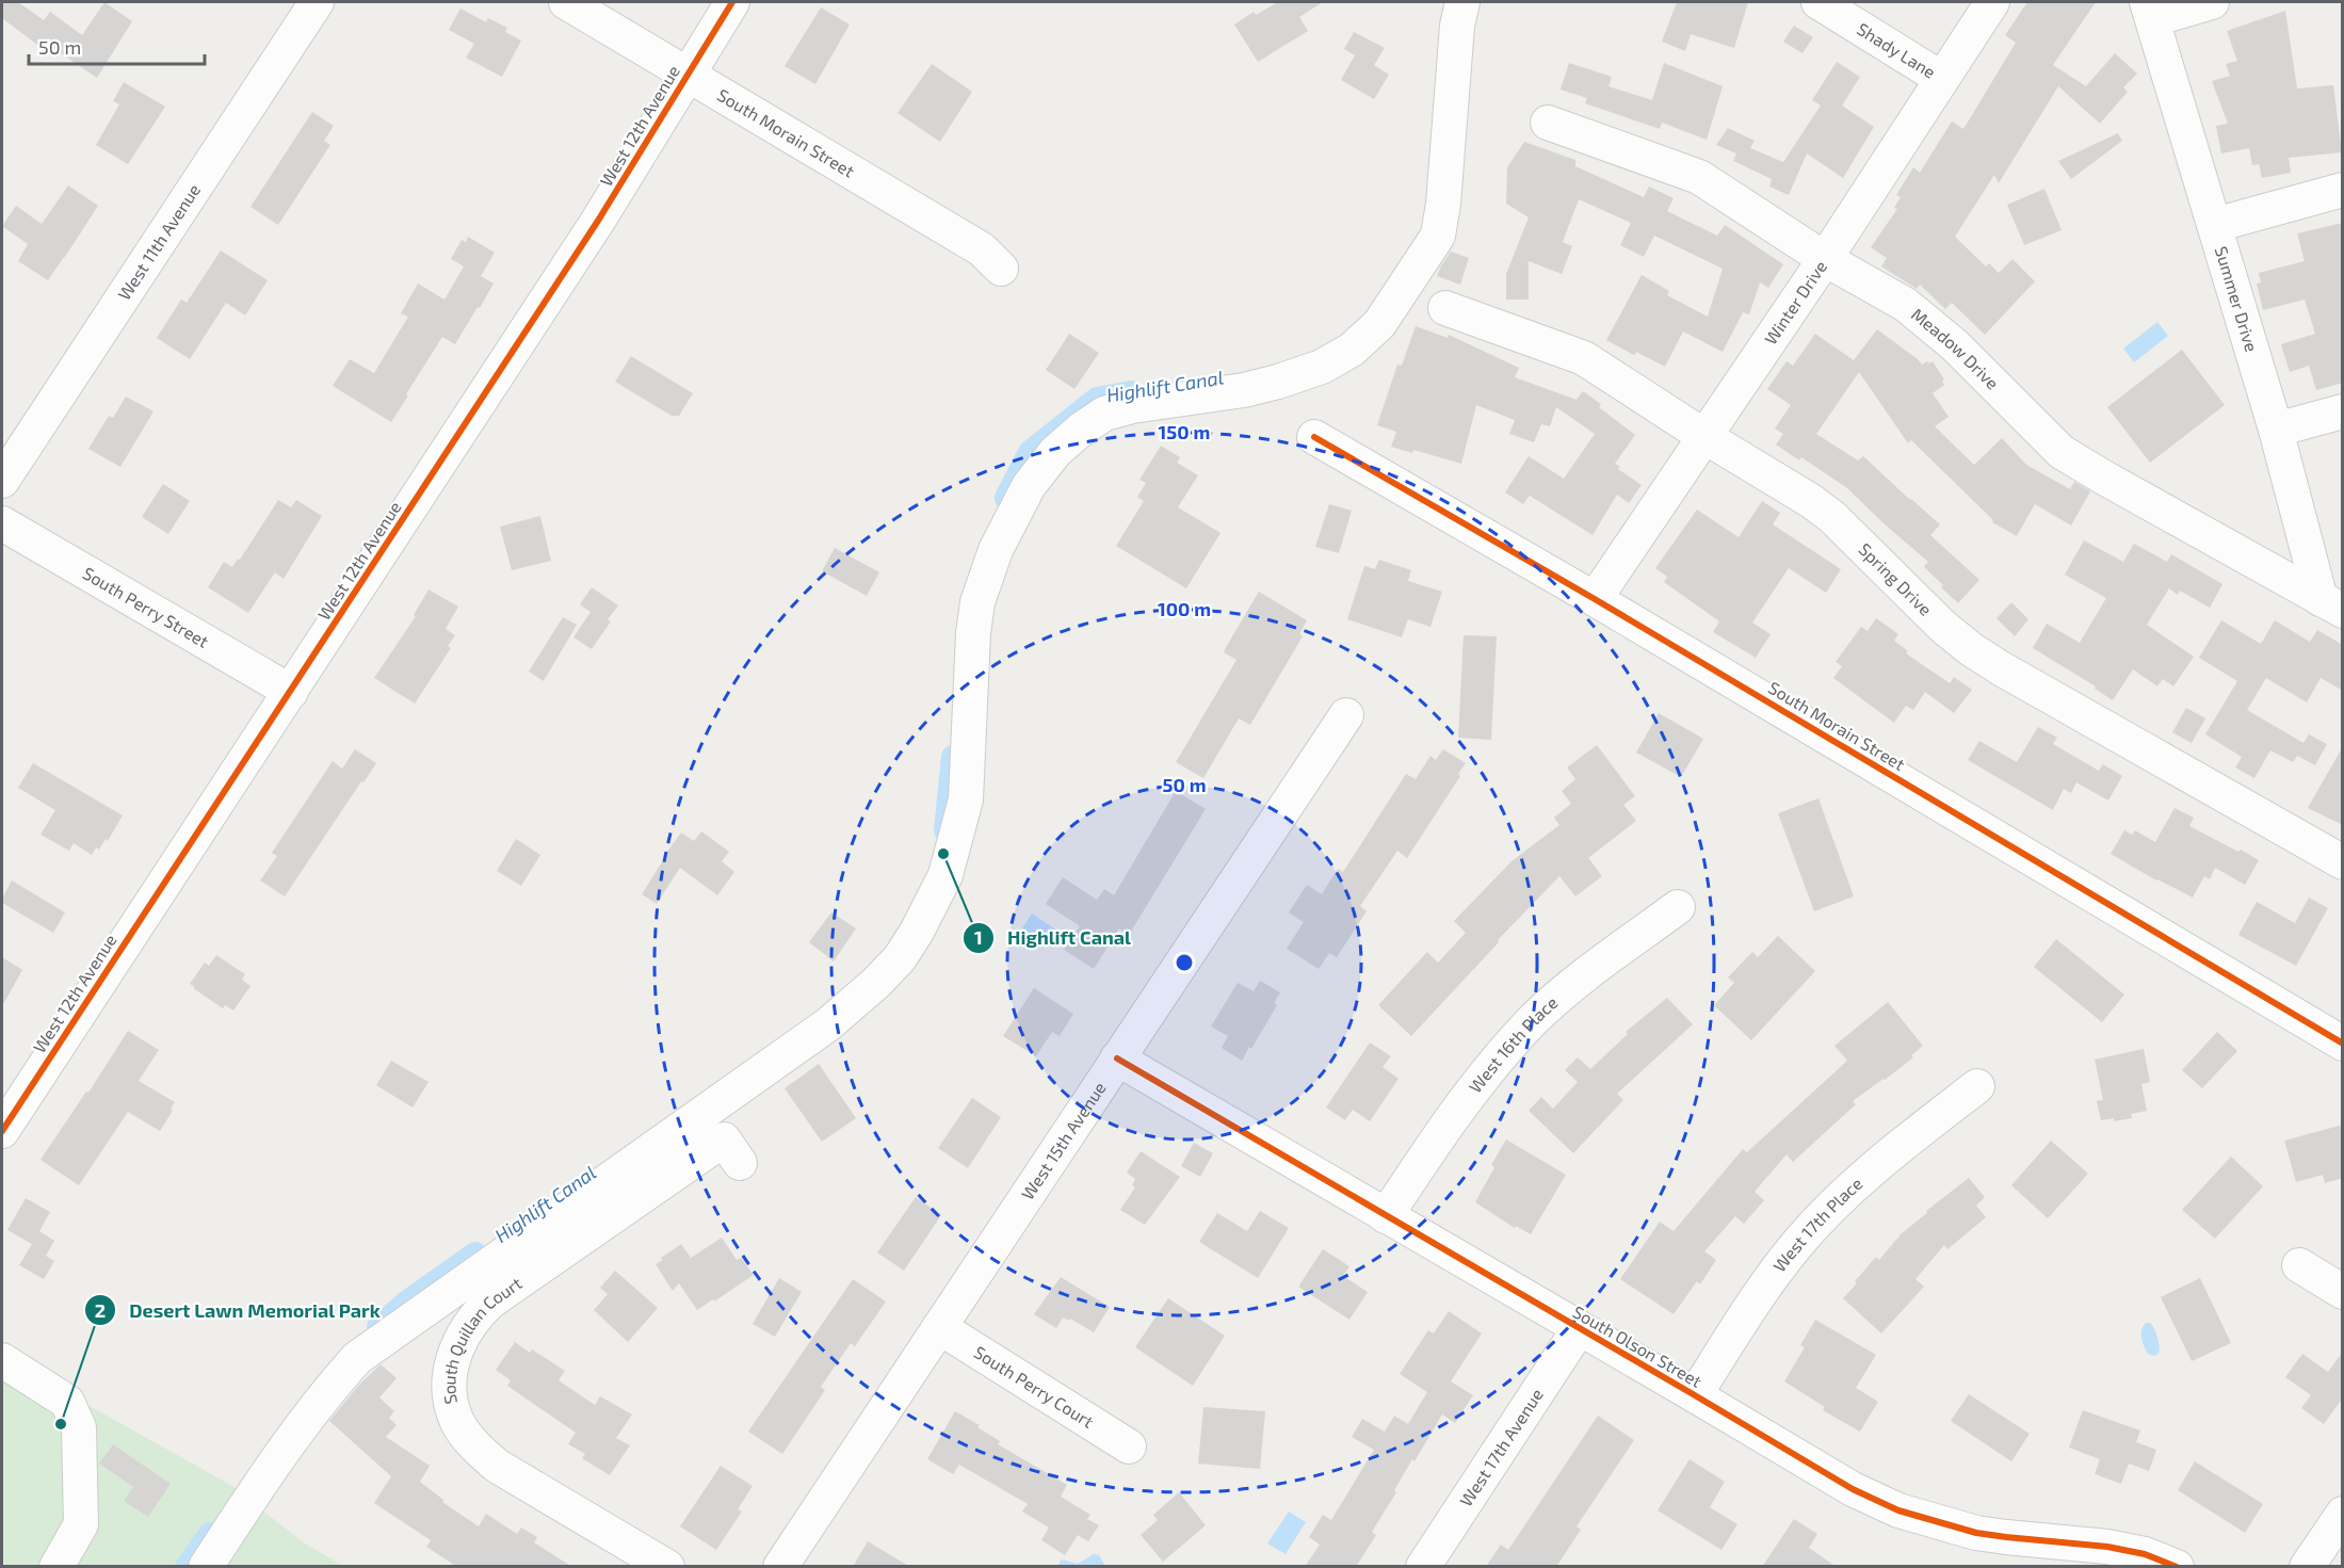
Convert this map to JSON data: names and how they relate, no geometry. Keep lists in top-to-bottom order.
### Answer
{
  "streets": {
    "street": [
      "Shady Lane",
      "West 12th Avenue",
      "South Morain Street",
      "West 11th Avenue",
      "Summer Drive",
      "Winter Drive",
      "Meadow Drive",
      "Spring Drive",
      "South Perry Street",
      "West 16th Place",
      "West 15th Avenue",
      "West 17th Place",
      "South Quillan Court",
      "South Olson Street",
      "South Perry Court",
      "West 17th Avenue"
    ]
  },
  "crossings": [
    ["Shady Lane", "Winter Drive"],
    ["West 12th Avenue", "South Morain Street"],
    ["West 12th Avenue", "South Perry Street"],
    ["South Morain Street", "Winter Drive"],
    ["Summer Drive", "Meadow Drive"],
    ["Winter Drive", "Meadow Drive"],
    ["Winter Drive", "Spring Drive"],
    ["West 16th Place", "South Olson Street"],
    ["West 15th Avenue", "South Olson Street"],
    ["West 15th Avenue", "South Perry Court"],
    ["West 17th Place", "South Olson Street"],
    ["South Olson Street", "West 17th Avenue"]
  ],
  "water": ["Highlift Canal"],
  "places": ["Highlift Canal", "Desert Lawn Memorial Park"],
  "scale_bar": "50 m",
  "rings": ["150 m", "100 m", "50 m"]
}
